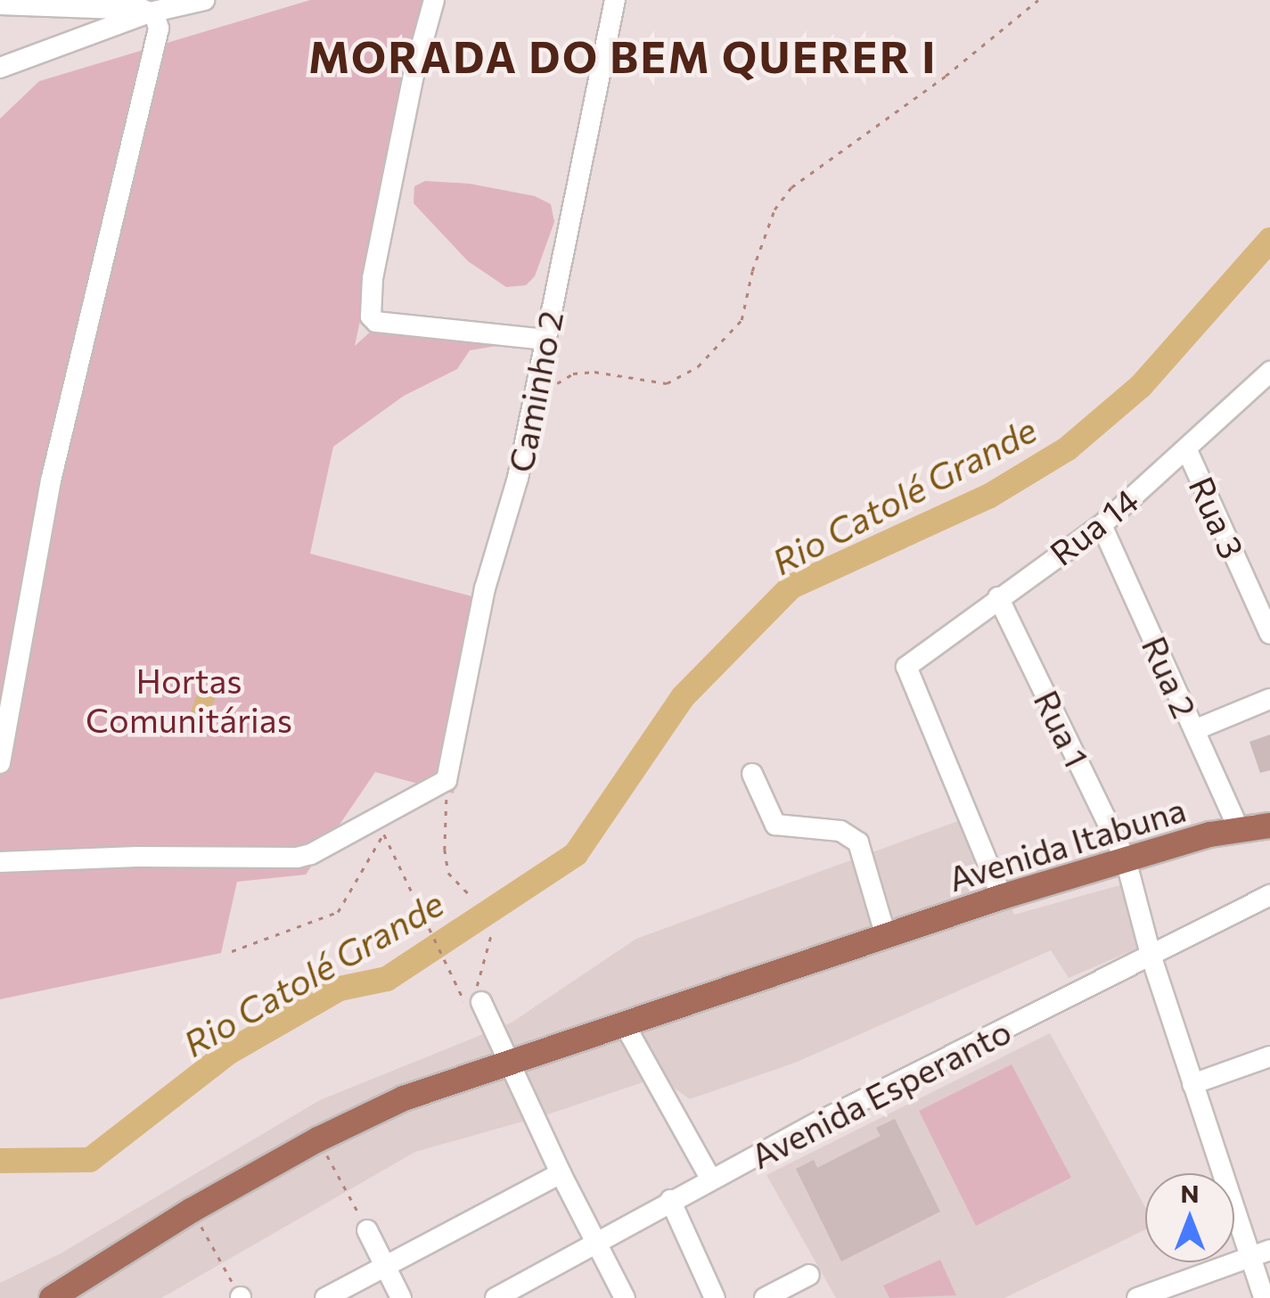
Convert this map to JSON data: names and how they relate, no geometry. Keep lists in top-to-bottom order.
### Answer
{
  "streets": {
    "main road": ["Avenida Itabuna"],
    "street": [
      "Caminho 2",
      "Rua 3",
      "Rua 14",
      "Rua 2",
      "Rua 1",
      "Avenida Esperanto"
    ]
  },
  "crossings": [
    ["Rua 3", "Rua 14"],
    ["Rua 14", "Rua 2"],
    ["Rua 14", "Rua 1"],
    ["Rua 14", "Avenida Itabuna"],
    ["Rua 2", "Avenida Itabuna"],
    ["Rua 1", "Avenida Itabuna"],
    ["Rua 1", "Avenida Esperanto"]
  ],
  "districts": ["MORADA DO BEM QUERER I"],
  "water": ["Rio Catolé Grande"],
  "parks": ["Hortas Comunitárias"],
  "north": "top"
}
